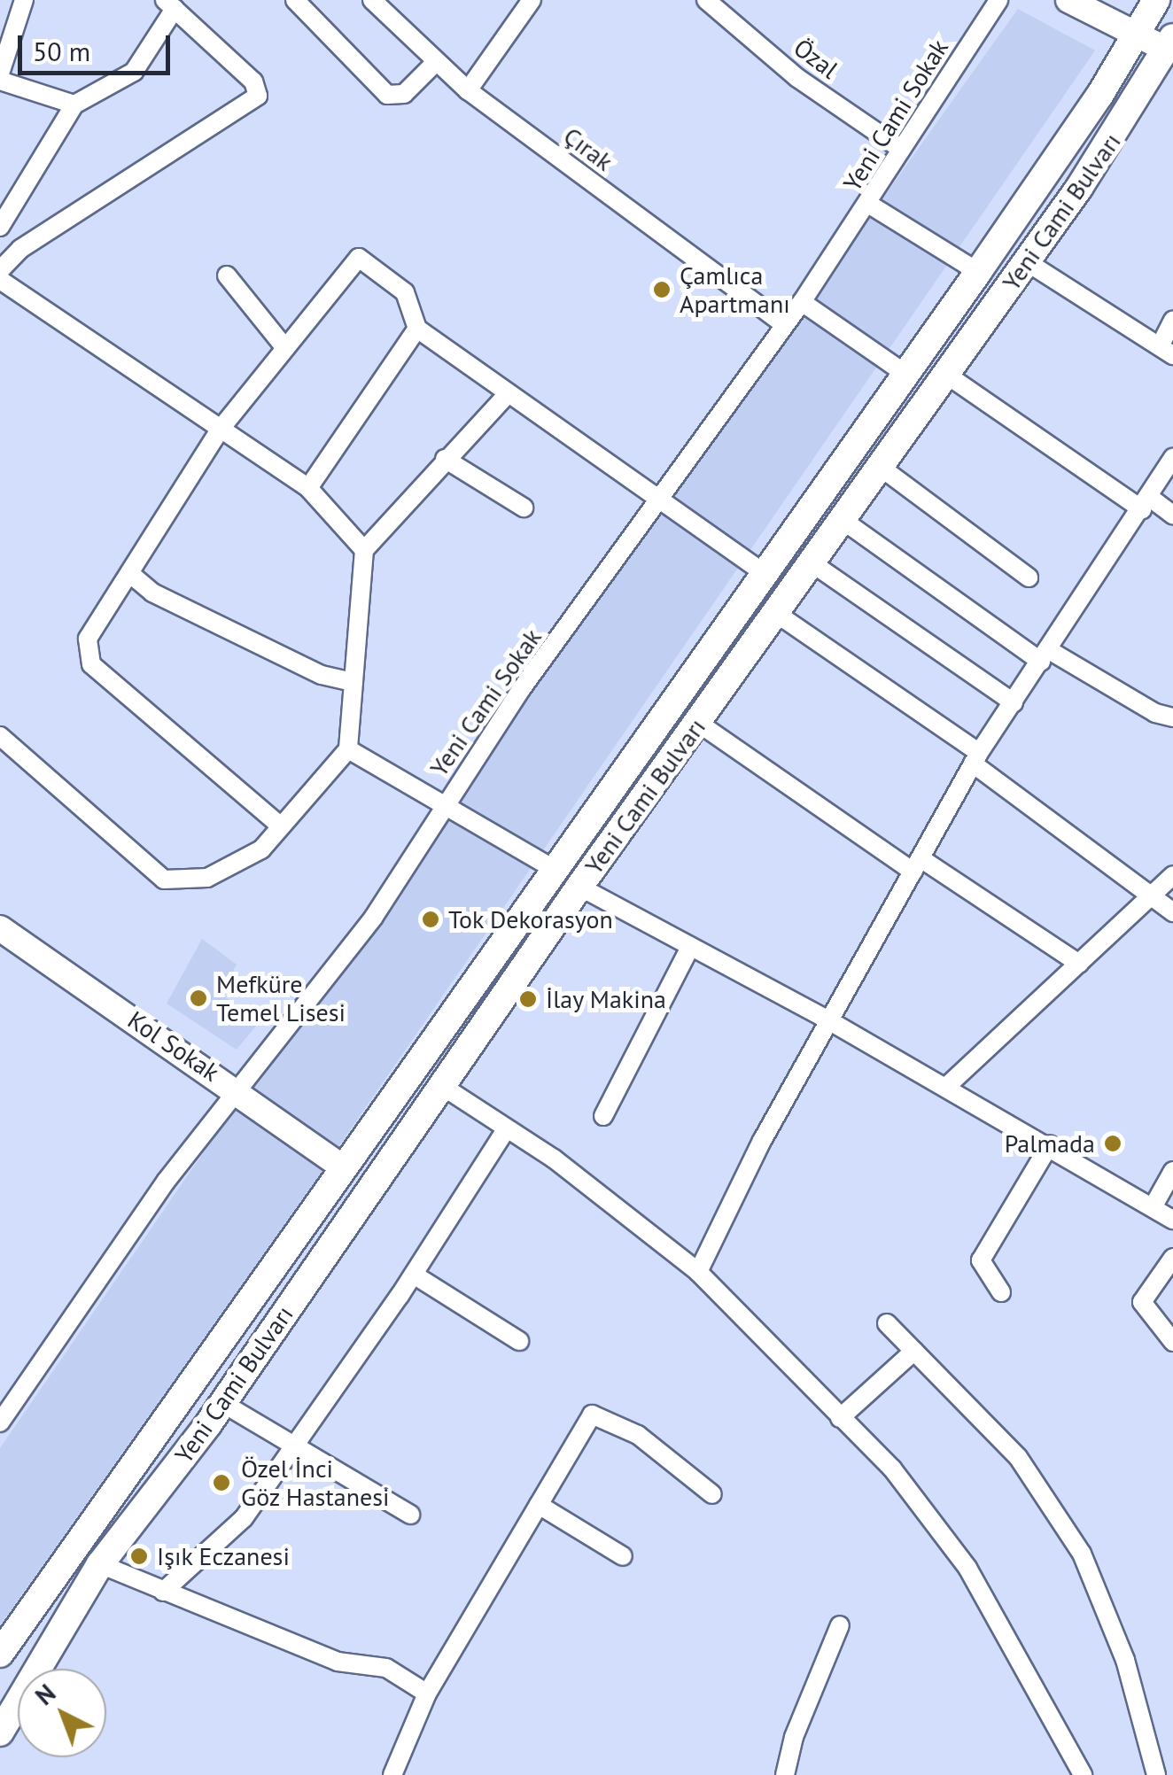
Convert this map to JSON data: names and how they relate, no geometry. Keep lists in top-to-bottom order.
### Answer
{
  "streets": {
    "main road": ["Yeni Cami Bulvarı"],
    "street": [
      "Özal",
      "Yeni Cami Sokak",
      "Çırak",
      "Kol Sokak"
    ]
  },
  "crossings": [
    ["Özal", "Yeni Cami Sokak"],
    ["Yeni Cami Sokak", "Çırak"],
    ["Yeni Cami Sokak", "Kol Sokak"],
    ["Yeni Cami Bulvarı", "Kol Sokak"]
  ],
  "places": [
    "Çamlıca Apartmanı",
    "Tok Dekorasyon",
    "Mefküre Temel Lisesi",
    "İlay Makina",
    "Palmada",
    "Özel İnci Göz Hastanesi",
    "Işık Eczanesi"
  ],
  "scale_bar": "50 m",
  "north": "top left"
}
